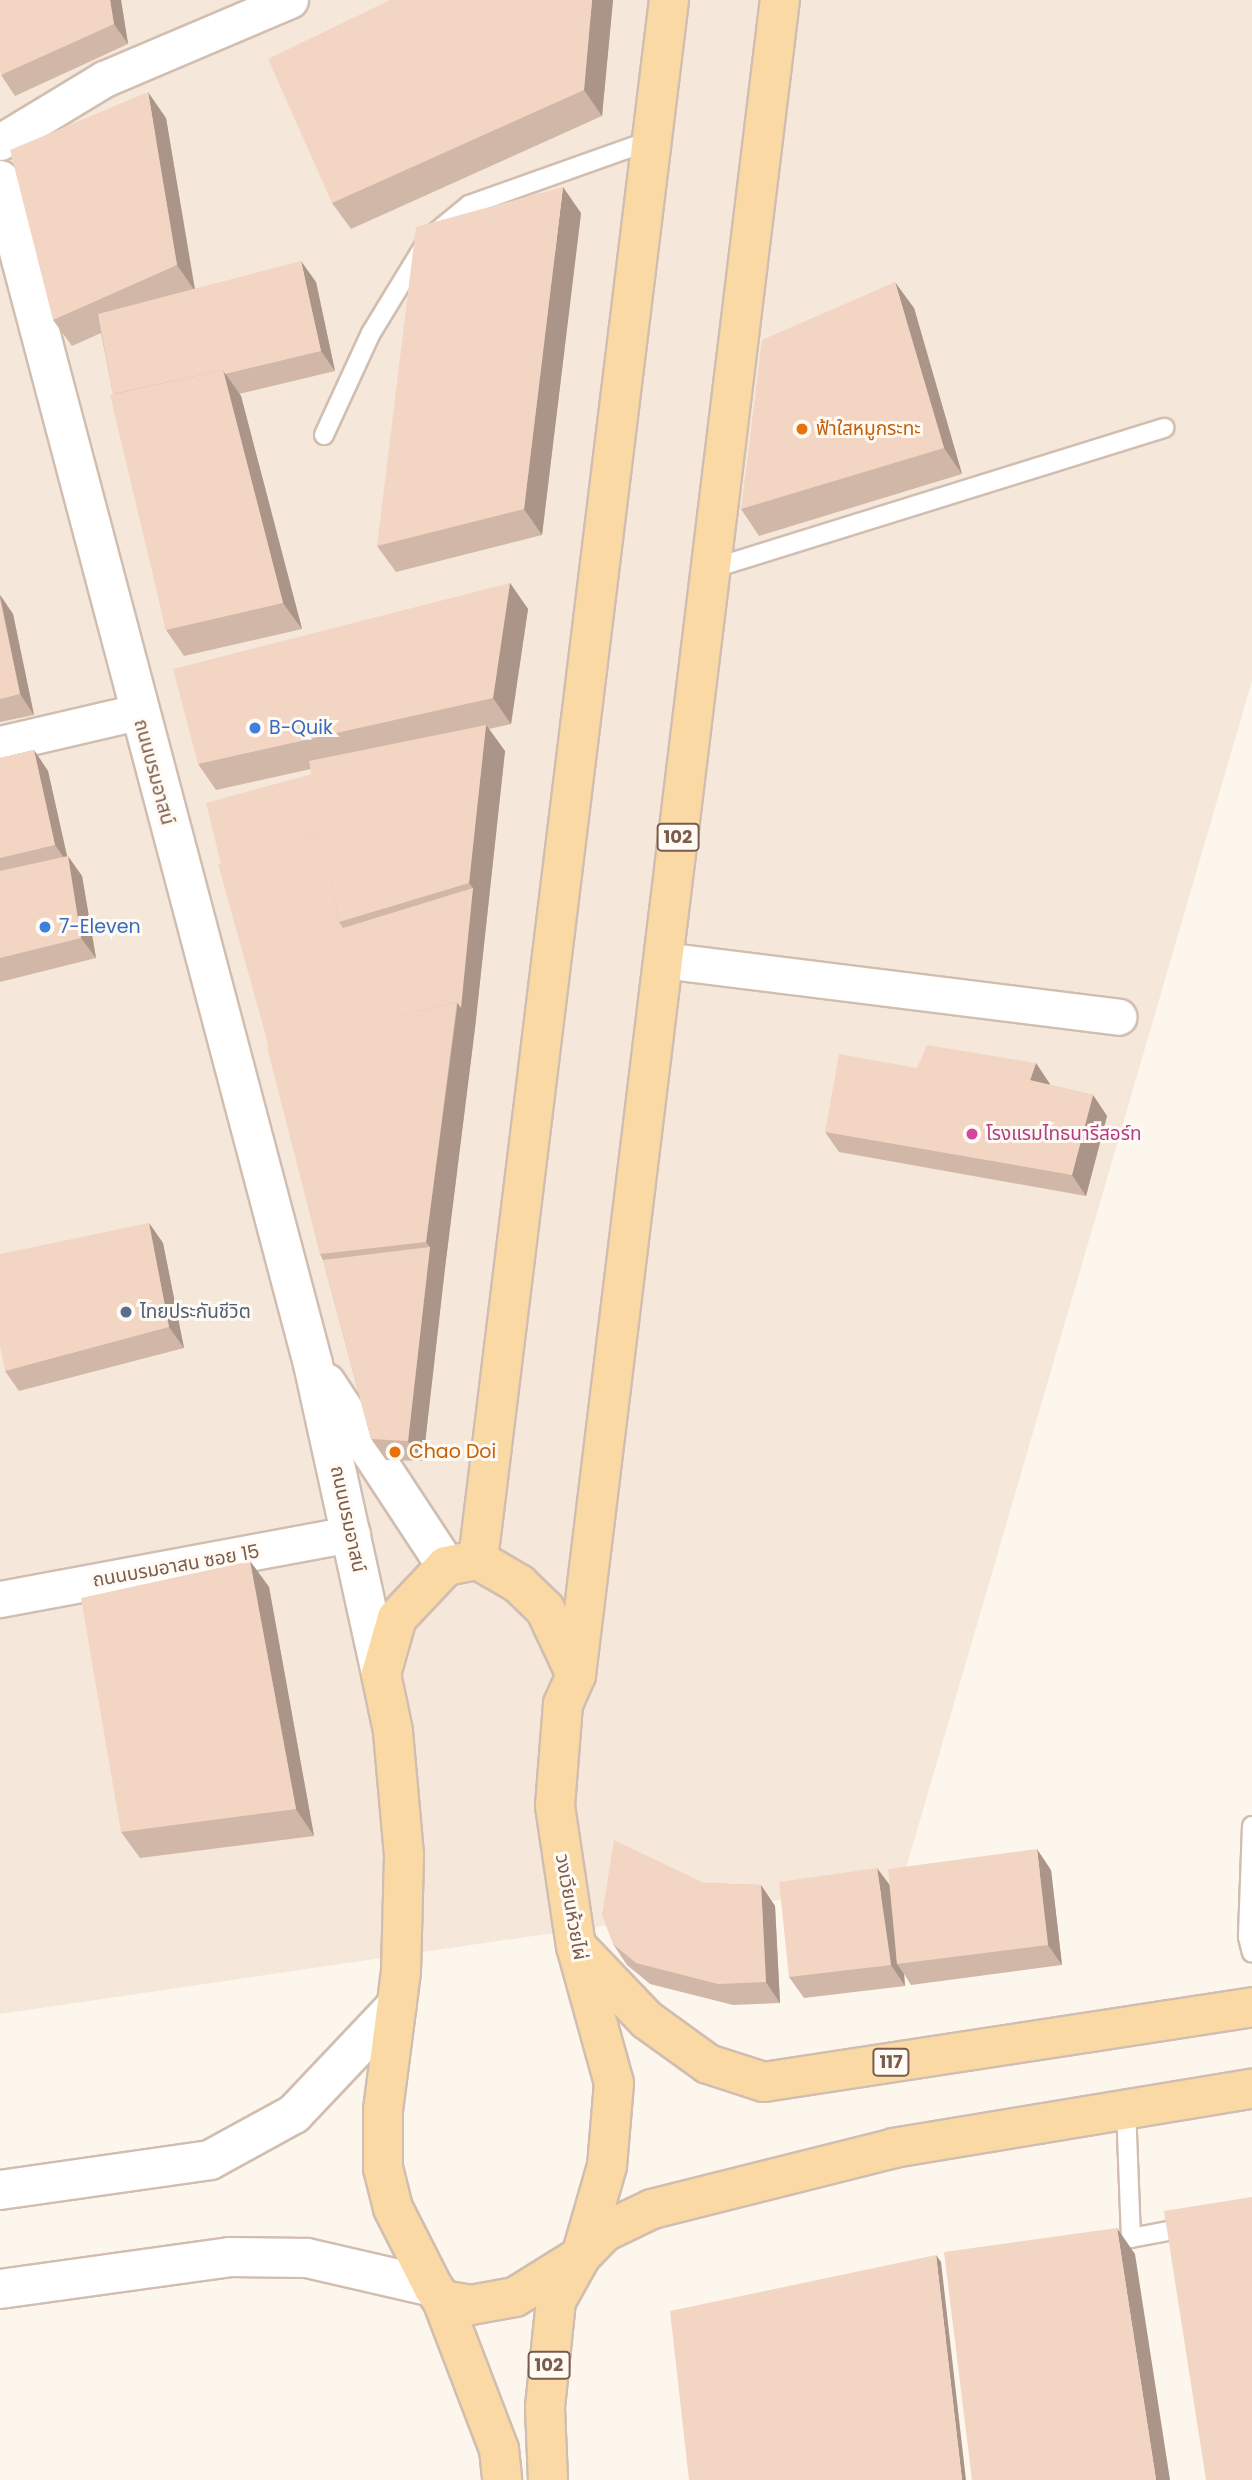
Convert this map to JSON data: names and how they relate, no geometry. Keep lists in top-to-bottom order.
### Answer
{
  "streets": {
    "main road": [
      "ถนนบรมอาสน์",
      "102",
      "วงเวียนห้วยไผ่",
      "117"
    ],
    "street": ["ถนนบรมอาสน ซอย 15"]
  },
  "crossings": [
    ["ถนนบรมอาสน์", "ถนนบรมอาสน ซอย 15"],
    ["102", "วงเวียนห้วยไผ่"],
    ["วงเวียนห้วยไผ่", "117"]
  ],
  "places": [
    "ฟ้าใสหมูกระทะ",
    "B-Quik",
    "7-Eleven",
    "โรงแรมไทธนารีสอร์ท",
    "ไทยประกันชีวิต",
    "Chao Doi"
  ]
}
